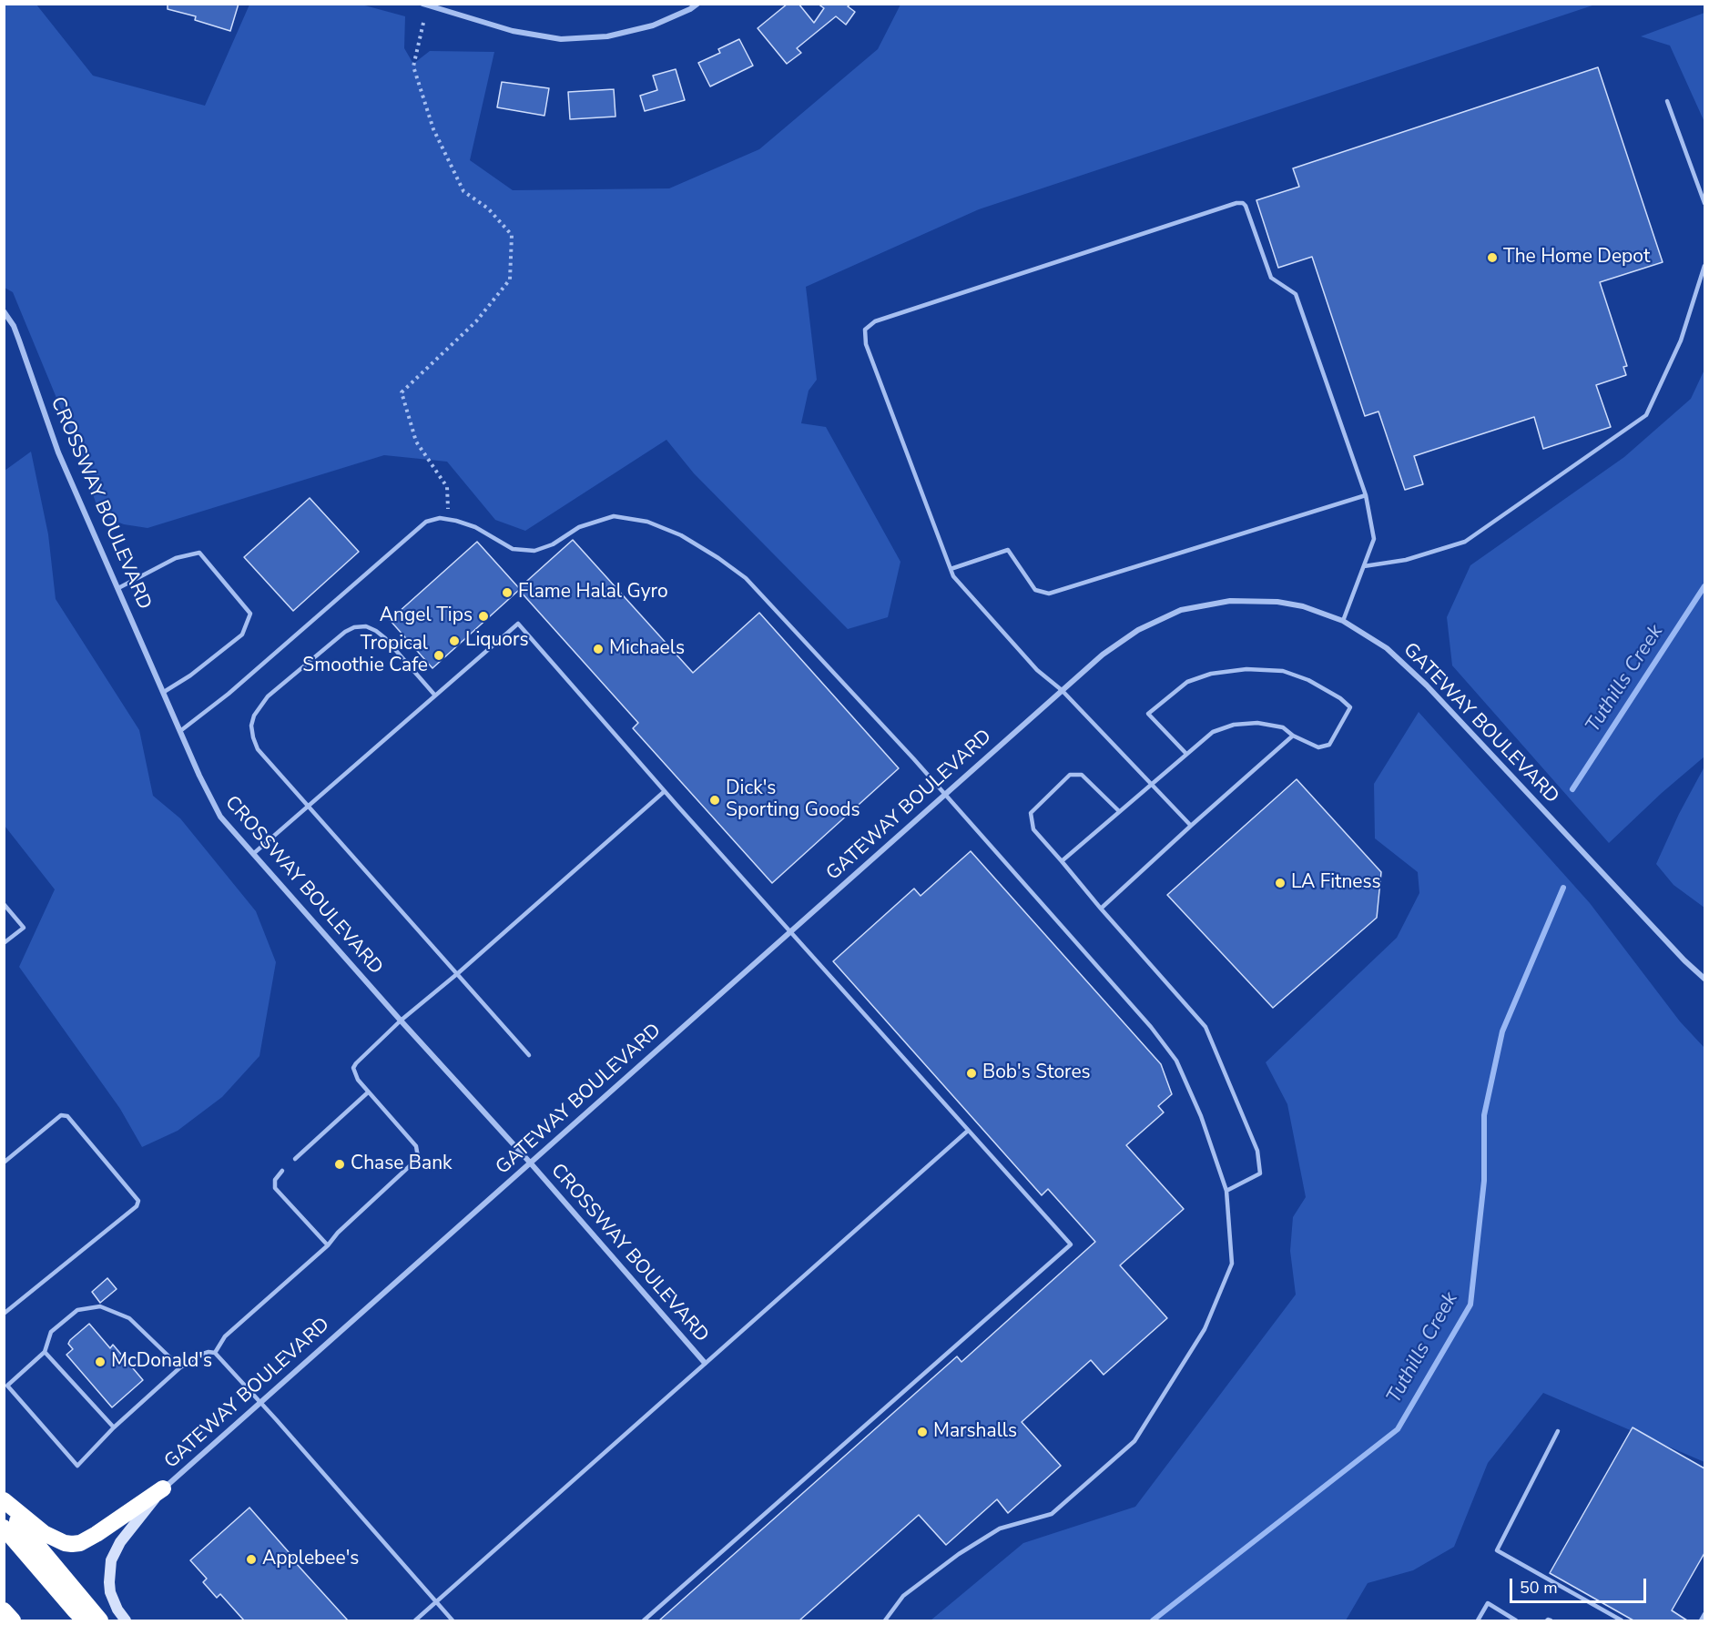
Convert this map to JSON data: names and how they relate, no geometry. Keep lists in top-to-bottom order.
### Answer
{
  "streets": {
    "street": ["CROSSWAY BOULEVARD", "GATEWAY BOULEVARD"]
  },
  "crossings": [
    ["CROSSWAY BOULEVARD", "GATEWAY BOULEVARD"]
  ],
  "water": ["Tuthills Creek"],
  "places": [
    "The Home Depot",
    "Flame Halal Gyro",
    "Angel Tips",
    "Liquors",
    "Michaels",
    "Tropical Smoothie Cafe",
    "Dick's Sporting Goods",
    "LA Fitness",
    "Bob's Stores",
    "Chase Bank",
    "McDonald's",
    "Marshalls",
    "Applebee's"
  ],
  "scale_bar": "50 m"
}
